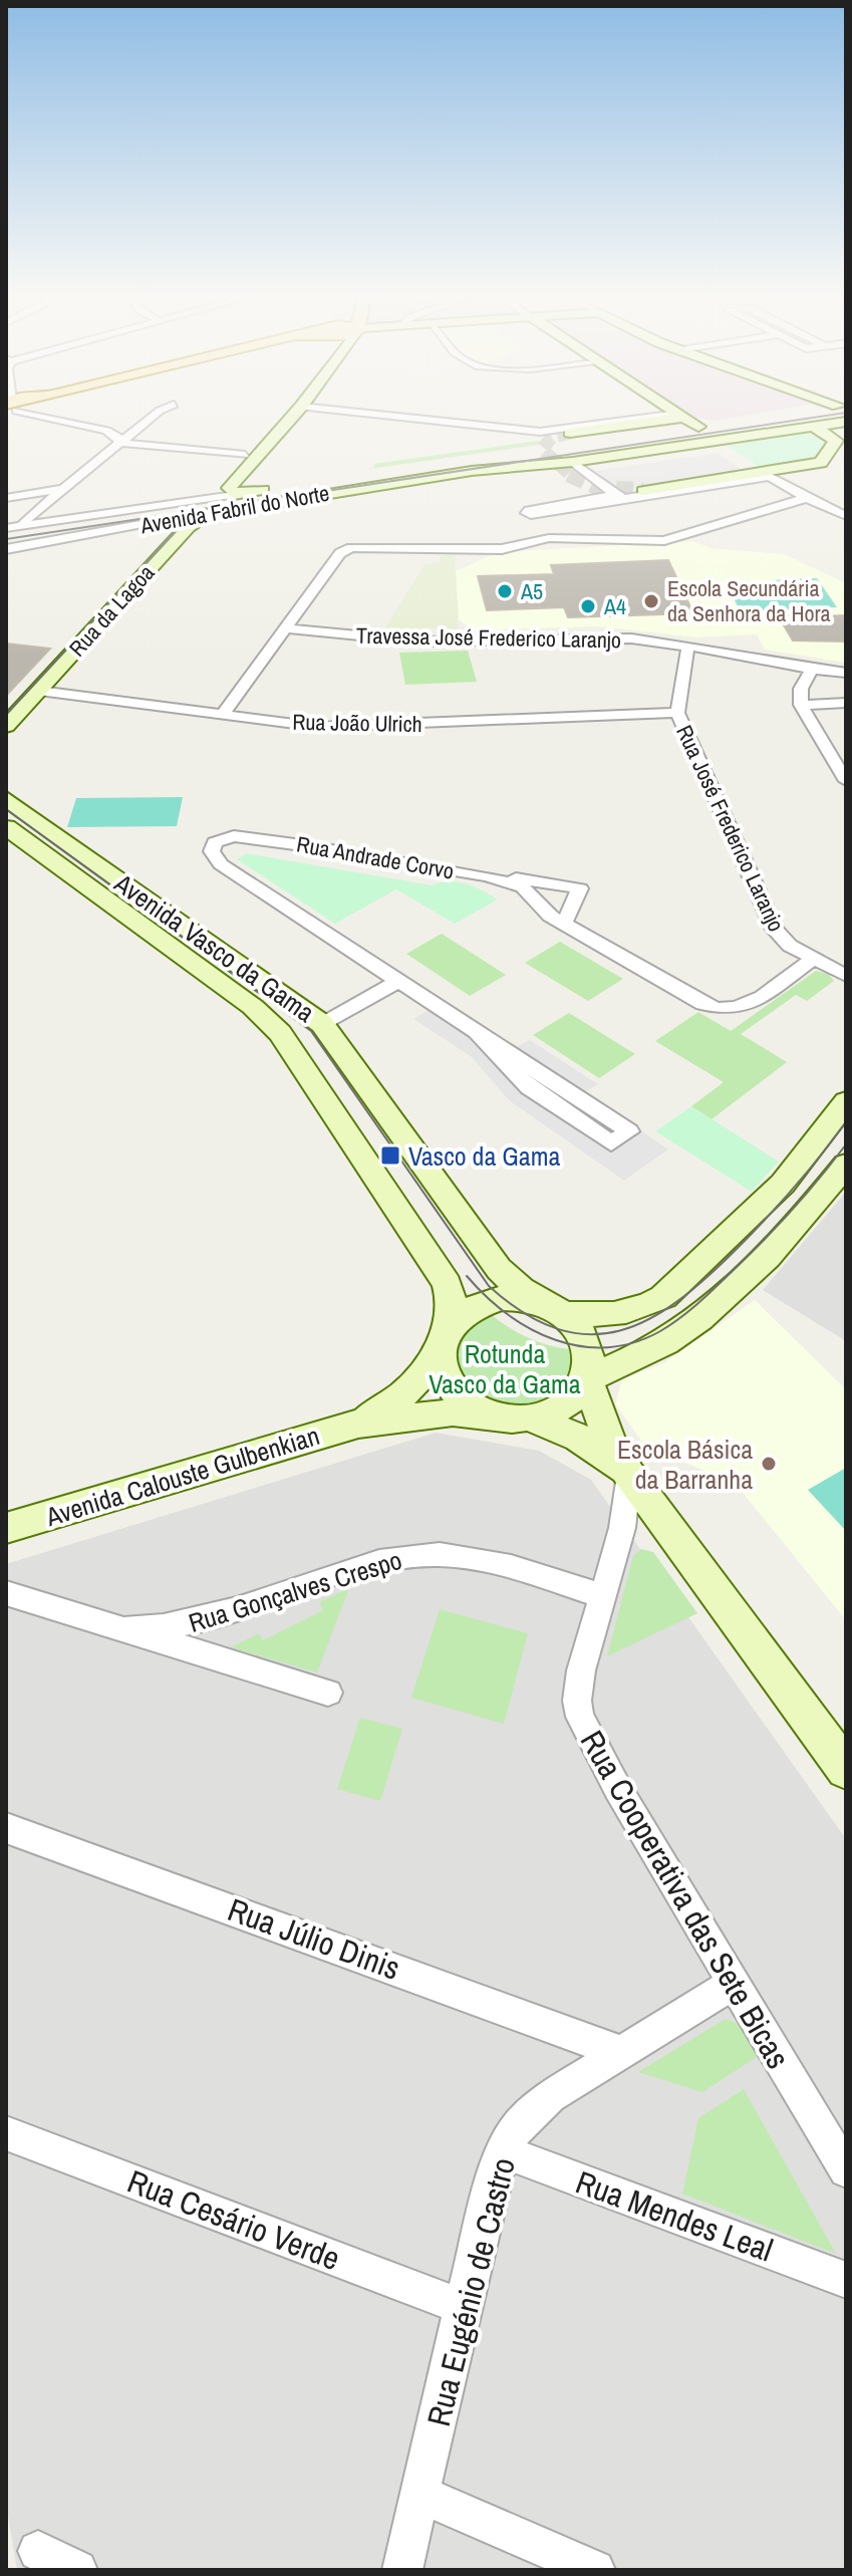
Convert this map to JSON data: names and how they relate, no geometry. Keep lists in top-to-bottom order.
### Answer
{
  "streets": {
    "street": [
      "Avenida Fabril do Norte",
      "Rua da Lagoa",
      "Travessa José Frederico Laranjo",
      "Rua João Ulrich",
      "Rua José Frederico Laranjo",
      "Rua Andrade Corvo",
      "Avenida Vasco da Gama",
      "Avenida Calouste Gulbenkian",
      "Rua Gonçalves Crespo",
      "Rua Cooperativa das Sete Bicas",
      "Rua Júlio Dinis",
      "Rua Mendes Leal",
      "Rua Cesário Verde",
      "Rua Eugénio de Castro"
    ]
  },
  "crossings": [
    ["Avenida Fabril do Norte", "Rua da Lagoa"],
    ["Rua da Lagoa", "Rua João Ulrich"],
    ["Travessa José Frederico Laranjo", "Rua José Frederico Laranjo"],
    ["Rua João Ulrich", "Rua José Frederico Laranjo"],
    ["Rua José Frederico Laranjo", "Rua Andrade Corvo"],
    ["Avenida Vasco da Gama", "Avenida Calouste Gulbenkian"],
    ["Rua Gonçalves Crespo", "Rua Cooperativa das Sete Bicas"],
    ["Rua Cooperativa das Sete Bicas", "Rua Eugénio de Castro"],
    ["Rua Júlio Dinis", "Rua Eugénio de Castro"],
    ["Rua Mendes Leal", "Rua Eugénio de Castro"],
    ["Rua Cesário Verde", "Rua Eugénio de Castro"]
  ],
  "parks": ["Rotunda Vasco da Gama"],
  "places": {
    "other": [
      "A5",
      "Escola Secundária da Senhora da Hora",
      "A4",
      "Escola Básica da Barranha"
    ],
    "transit": ["Vasco da Gama"]
  }
}
